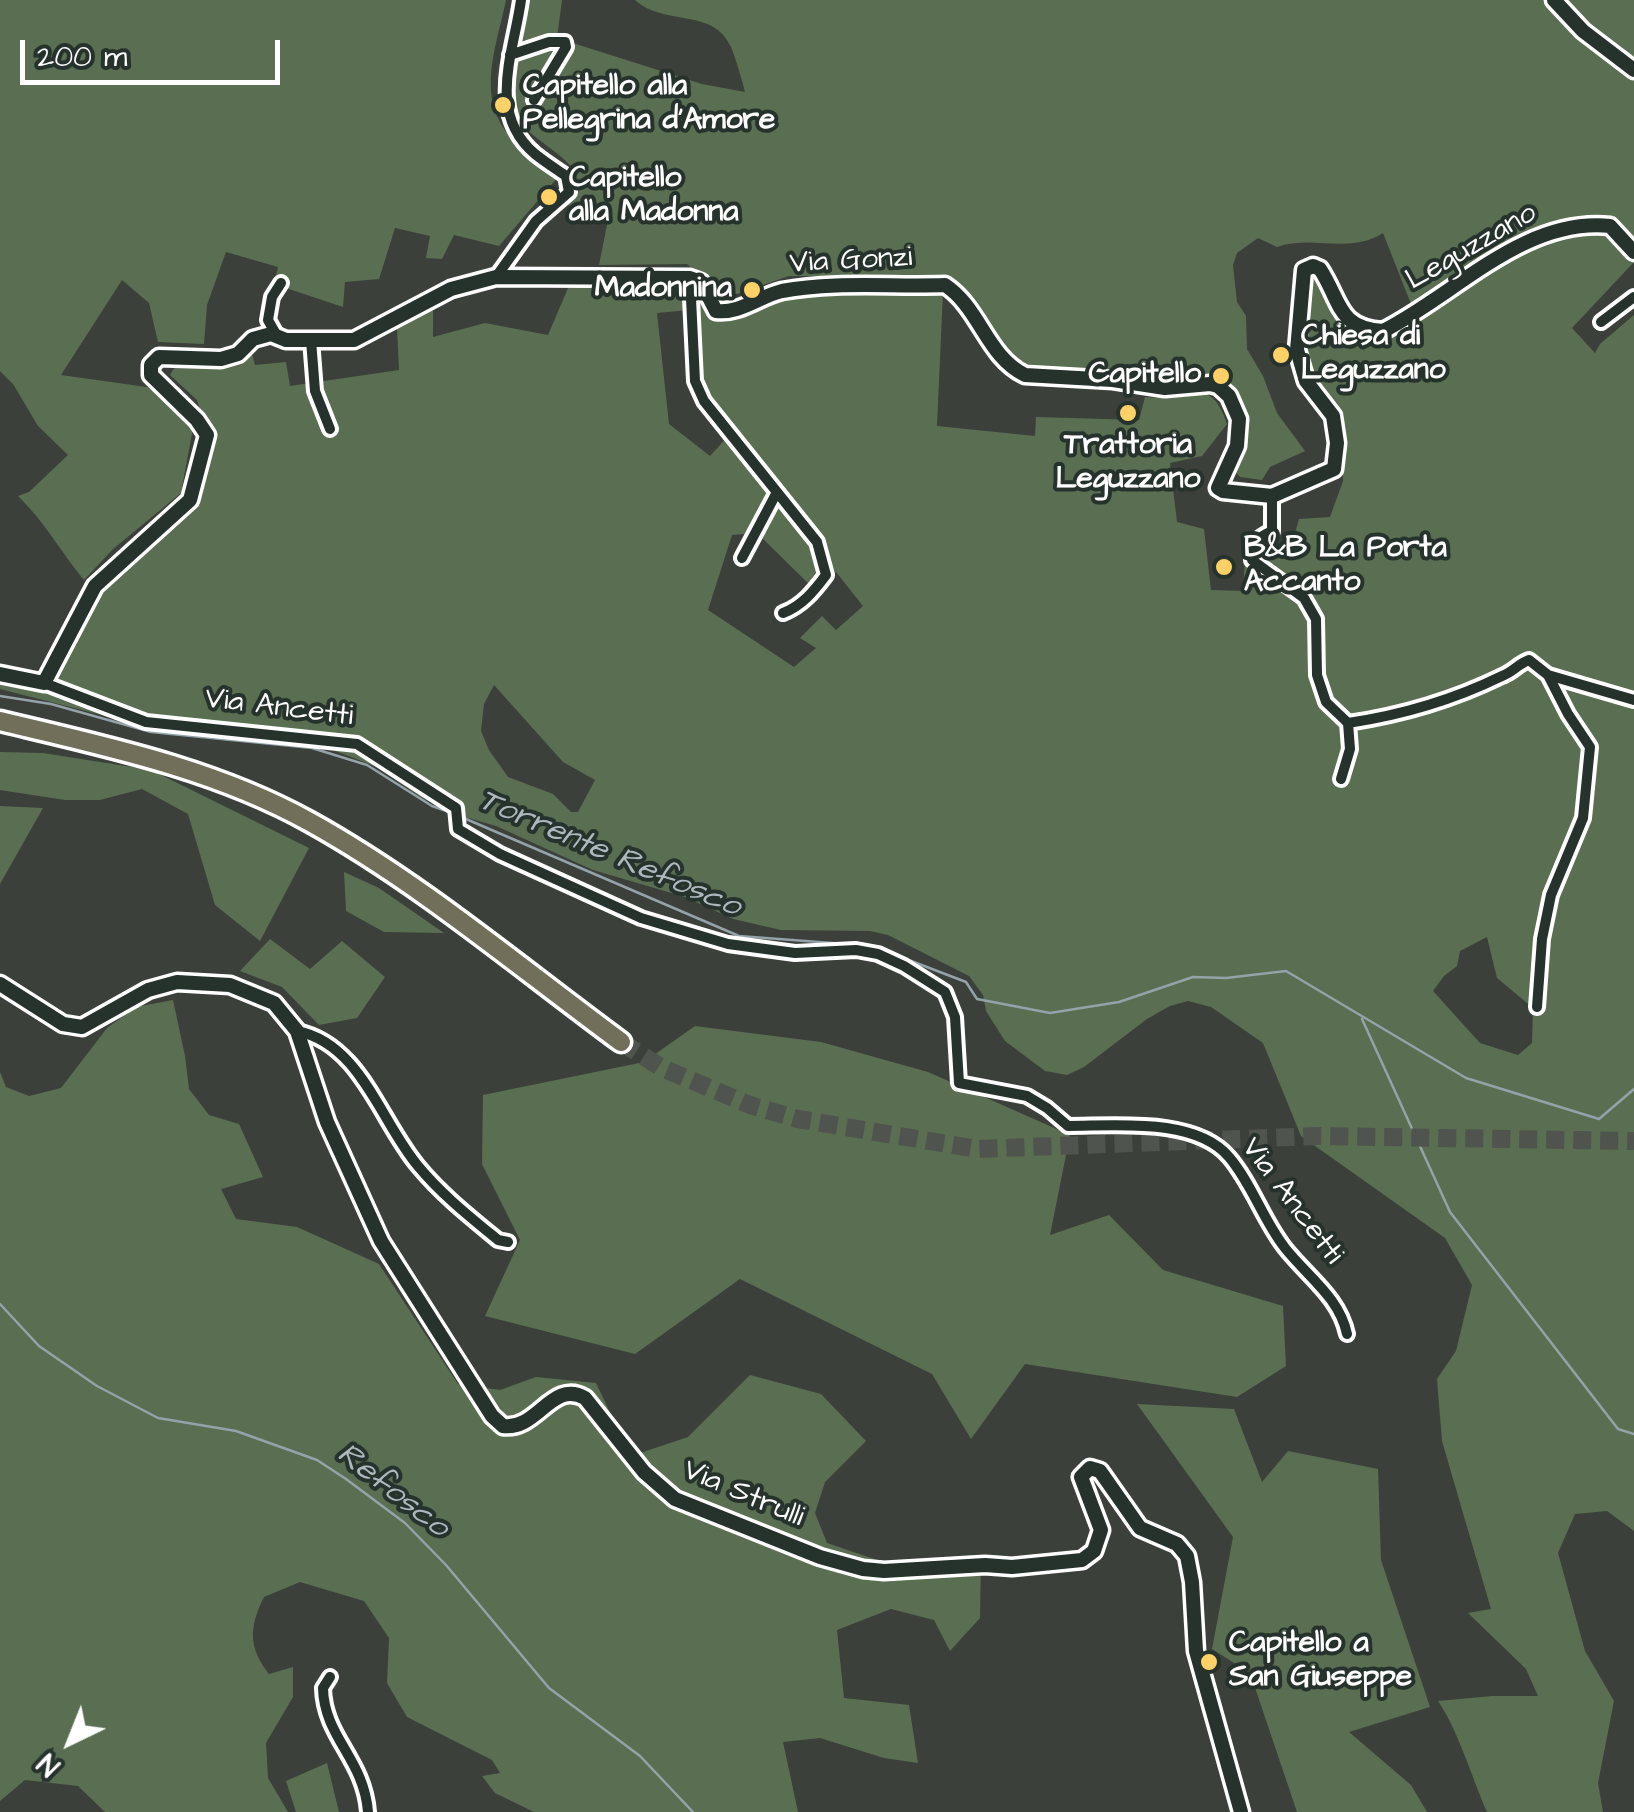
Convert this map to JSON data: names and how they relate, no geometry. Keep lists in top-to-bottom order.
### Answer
{
  "streets": {
    "street": [
      "Leguzzano",
      "Via Gonzi",
      "Via Ancetti",
      "Via Strulli"
    ]
  },
  "crossings": [
    ["Leguzzano", "Via Gonzi"]
  ],
  "water": ["Torrente Refosco", "Refosco"],
  "places": [
    "Capitello alla Pellegrina d'Amore",
    "Capitello alla Madonna",
    "Madonnina",
    "Chiesa di Leguzzano",
    "Capitello",
    "Trattoria Leguzzano",
    "B&B La Porta Accanto",
    "Capitello a San Giuseppe"
  ],
  "scale_bar": "200 m",
  "north": "bottom left"
}
